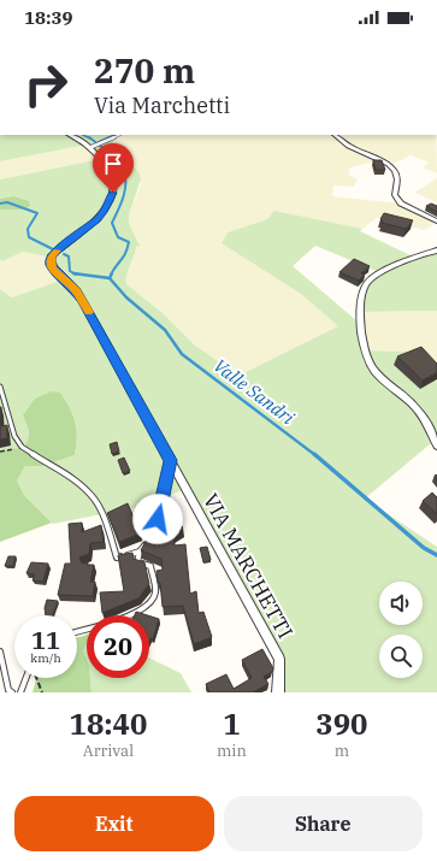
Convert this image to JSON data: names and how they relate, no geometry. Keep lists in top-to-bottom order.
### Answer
{
  "streets": {
    "street": ["VIA MARCHETTI"]
  },
  "water": ["Valle Sandri"],
  "page": {
    "status": "18:39",
    "turn": ["270 m", "Via Marchetti"],
    "speed": "11 km/h",
    "limit": "20",
    "eta": [
      "18:40",
      "Arrival",
      "1",
      "min",
      "390",
      "m"
    ],
    "buttons": ["Exit", "Share"]
  }
}
